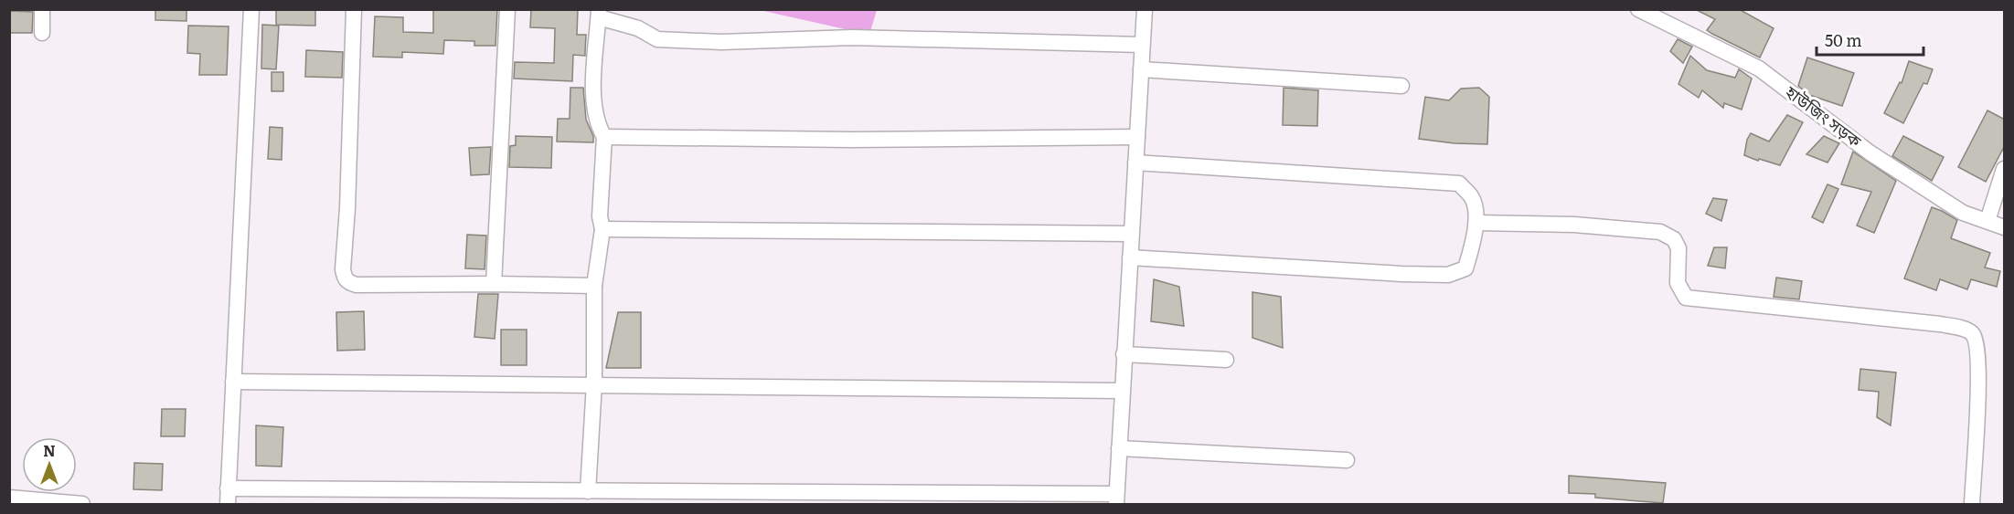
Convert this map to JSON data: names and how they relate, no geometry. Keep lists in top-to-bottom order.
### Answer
{
  "streets": {
    "street": ["হাউজিং সড়ক"]
  },
  "scale_bar": "50 m",
  "north": "top"
}
